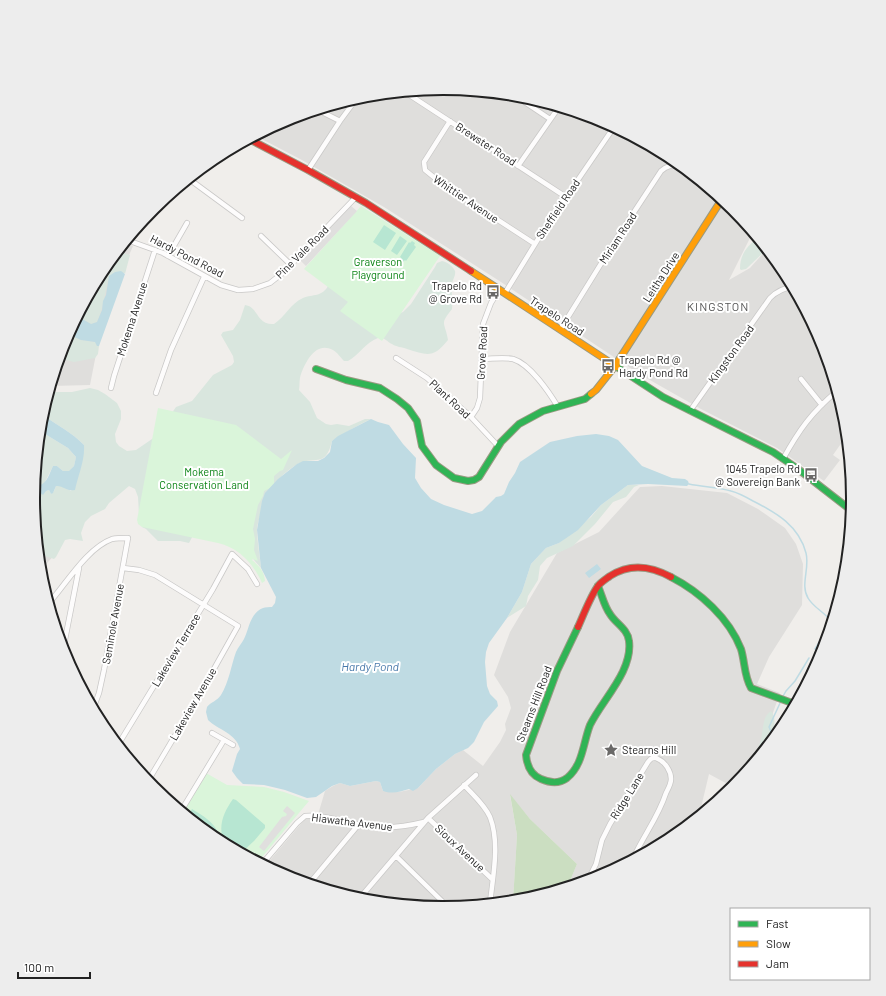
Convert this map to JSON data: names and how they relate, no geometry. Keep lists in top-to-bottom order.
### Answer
{
  "streets": {
    "street": [
      "Brewster Road",
      "Whittier Avenue",
      "Sheffield Road",
      "Miriam Road",
      "Pine Vale Road",
      "Hardy Pond Road",
      "Leitha Drive",
      "Trapelo Road",
      "Mokema Avenue",
      "Grove Road",
      "Kingston Road",
      "Plant Road",
      "Seminole Avenue",
      "Lakeview Terrace",
      "Lakeview Avenue",
      "Stearns Hill Road",
      "Ridge Lane",
      "Hiawatha Avenue",
      "Sioux Avenue"
    ]
  },
  "crossings": [
    ["Brewster Road", "Whittier Avenue"],
    ["Brewster Road", "Sheffield Road"],
    ["Whittier Avenue", "Sheffield Road"],
    ["Sheffield Road", "Trapelo Road"],
    ["Miriam Road", "Trapelo Road"],
    ["Pine Vale Road", "Hardy Pond Road"],
    ["Pine Vale Road", "Trapelo Road"],
    ["Hardy Pond Road", "Mokema Avenue"],
    ["Leitha Drive", "Trapelo Road"],
    ["Trapelo Road", "Grove Road"],
    ["Trapelo Road", "Kingston Road"],
    ["Grove Road", "Plant Road"],
    ["Lakeview Terrace", "Lakeview Avenue"]
  ],
  "districts": ["KINGSTON"],
  "water": ["Hardy Pond"],
  "parks": ["Graverson Playground", "Mokema Conservation Land"],
  "places": {
    "bus stop": ["Trapelo Rd @ Grove Rd", "Trapelo Rd @ Hardy Pond Rd", "1045 Trapelo Rd @ Sovereign Bank"],
    "place": ["Stearns Hill"]
  },
  "legend": ["Fast", "Slow", "Jam"],
  "scale_bar": "100 m"
}
